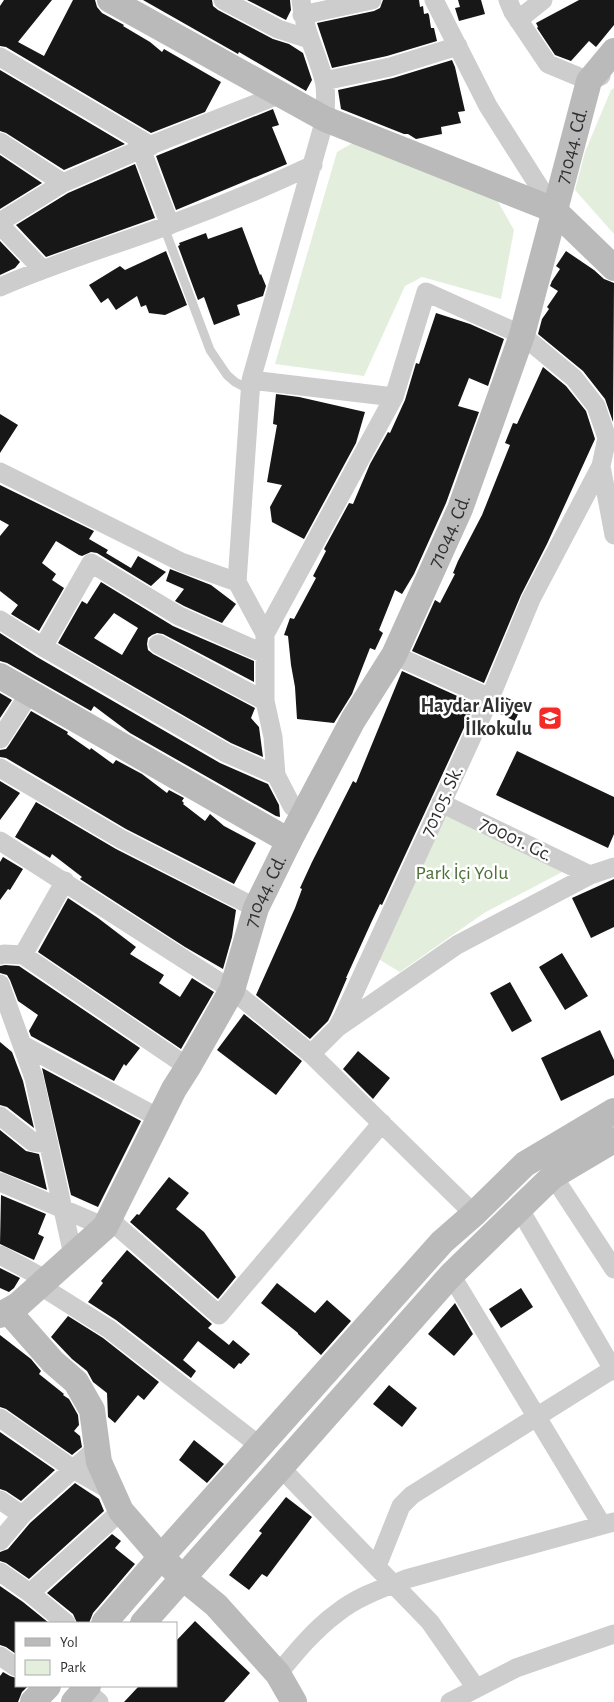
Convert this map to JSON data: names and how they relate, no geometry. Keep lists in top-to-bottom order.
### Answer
{
  "streets": {
    "street": ["71044. Cd.", "70105. Sk.", "70001. Gc."]
  },
  "crossings": [
    ["70105. Sk.", "70001. Gc."]
  ],
  "parks": ["Park İçi Yolu"],
  "places": {
    "school or university": ["Haydar Aliyev İlkokulu"]
  },
  "legend": ["Yol", "Park"]
}
